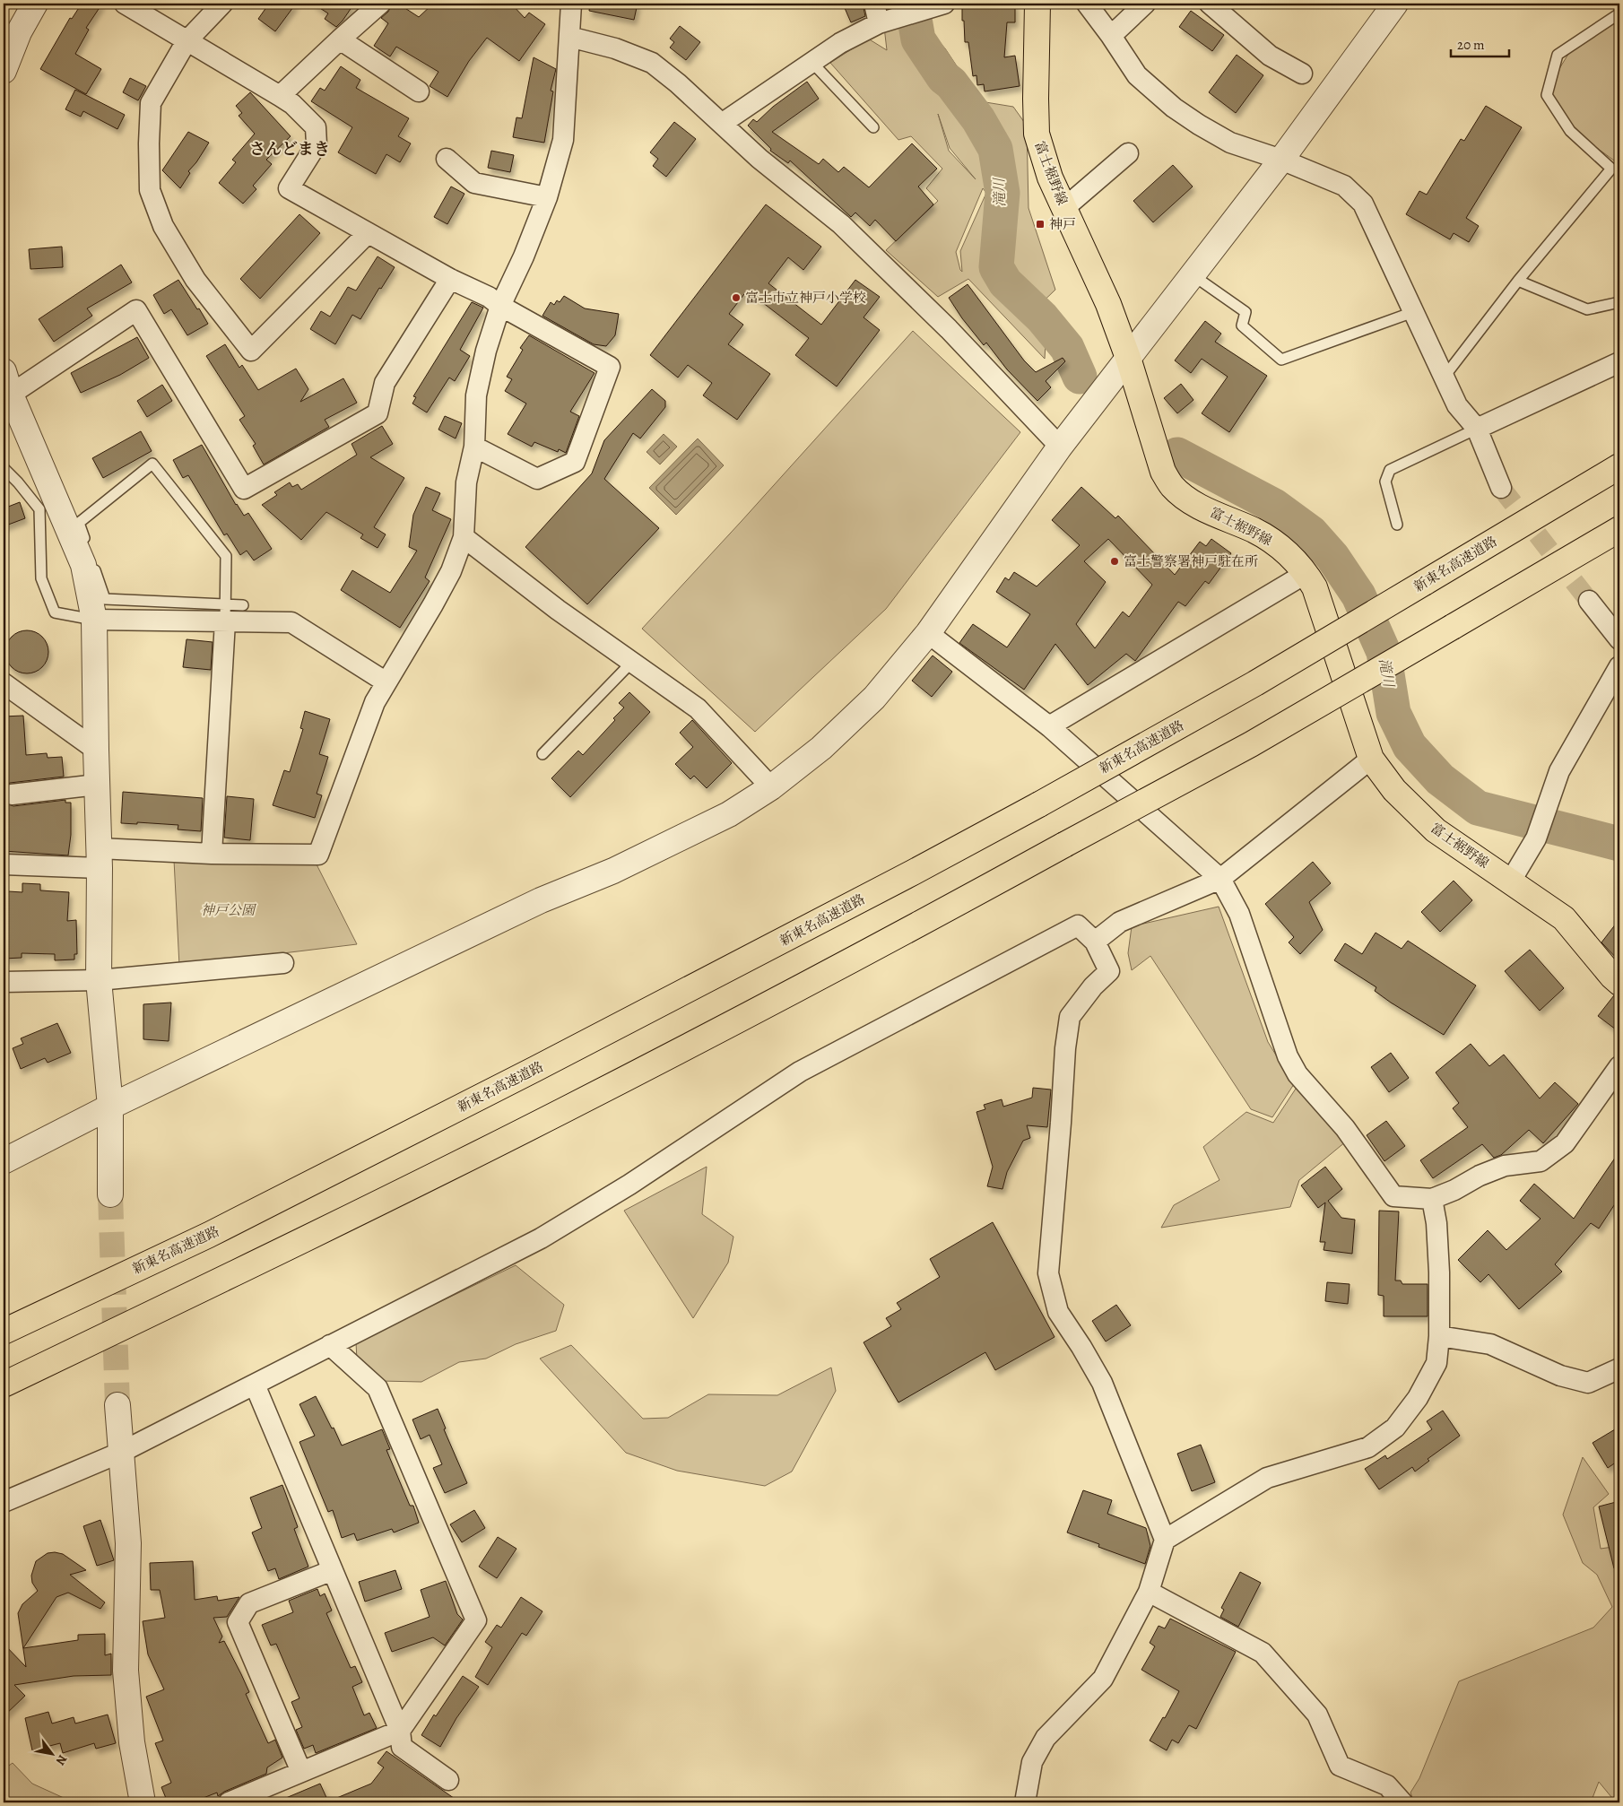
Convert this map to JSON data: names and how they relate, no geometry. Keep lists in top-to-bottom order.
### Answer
{
  "streets": {
    "main road": ["富士裾野線", "新東名高速道路"]
  },
  "districts": ["さんどまき"],
  "water": ["滝川"],
  "parks": ["神戸公園"],
  "places": {
    "transit": ["神戸"],
    "other": ["富士市立神戸小学校", "富士警察署神戸駐在所"]
  },
  "scale_bar": "20 m",
  "north": "bottom right"
}
